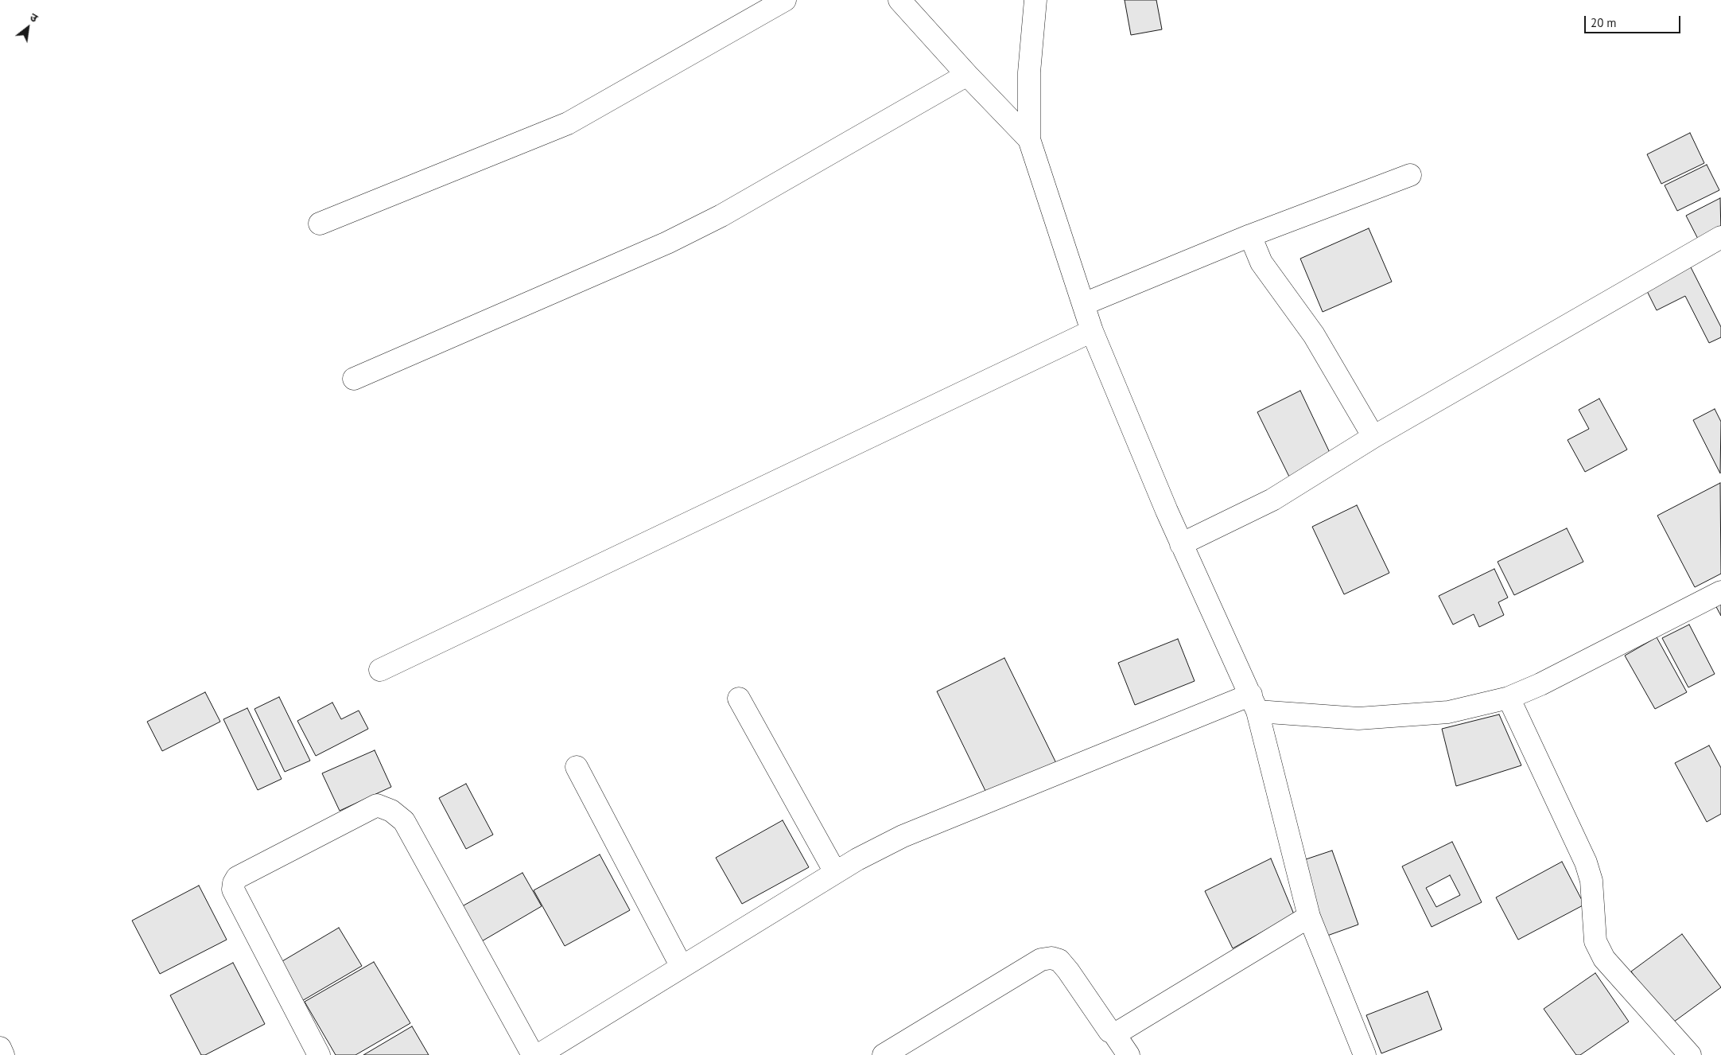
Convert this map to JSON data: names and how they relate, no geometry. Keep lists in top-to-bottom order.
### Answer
{
  "scale_bar": "20 m",
  "north": "top right"
}
